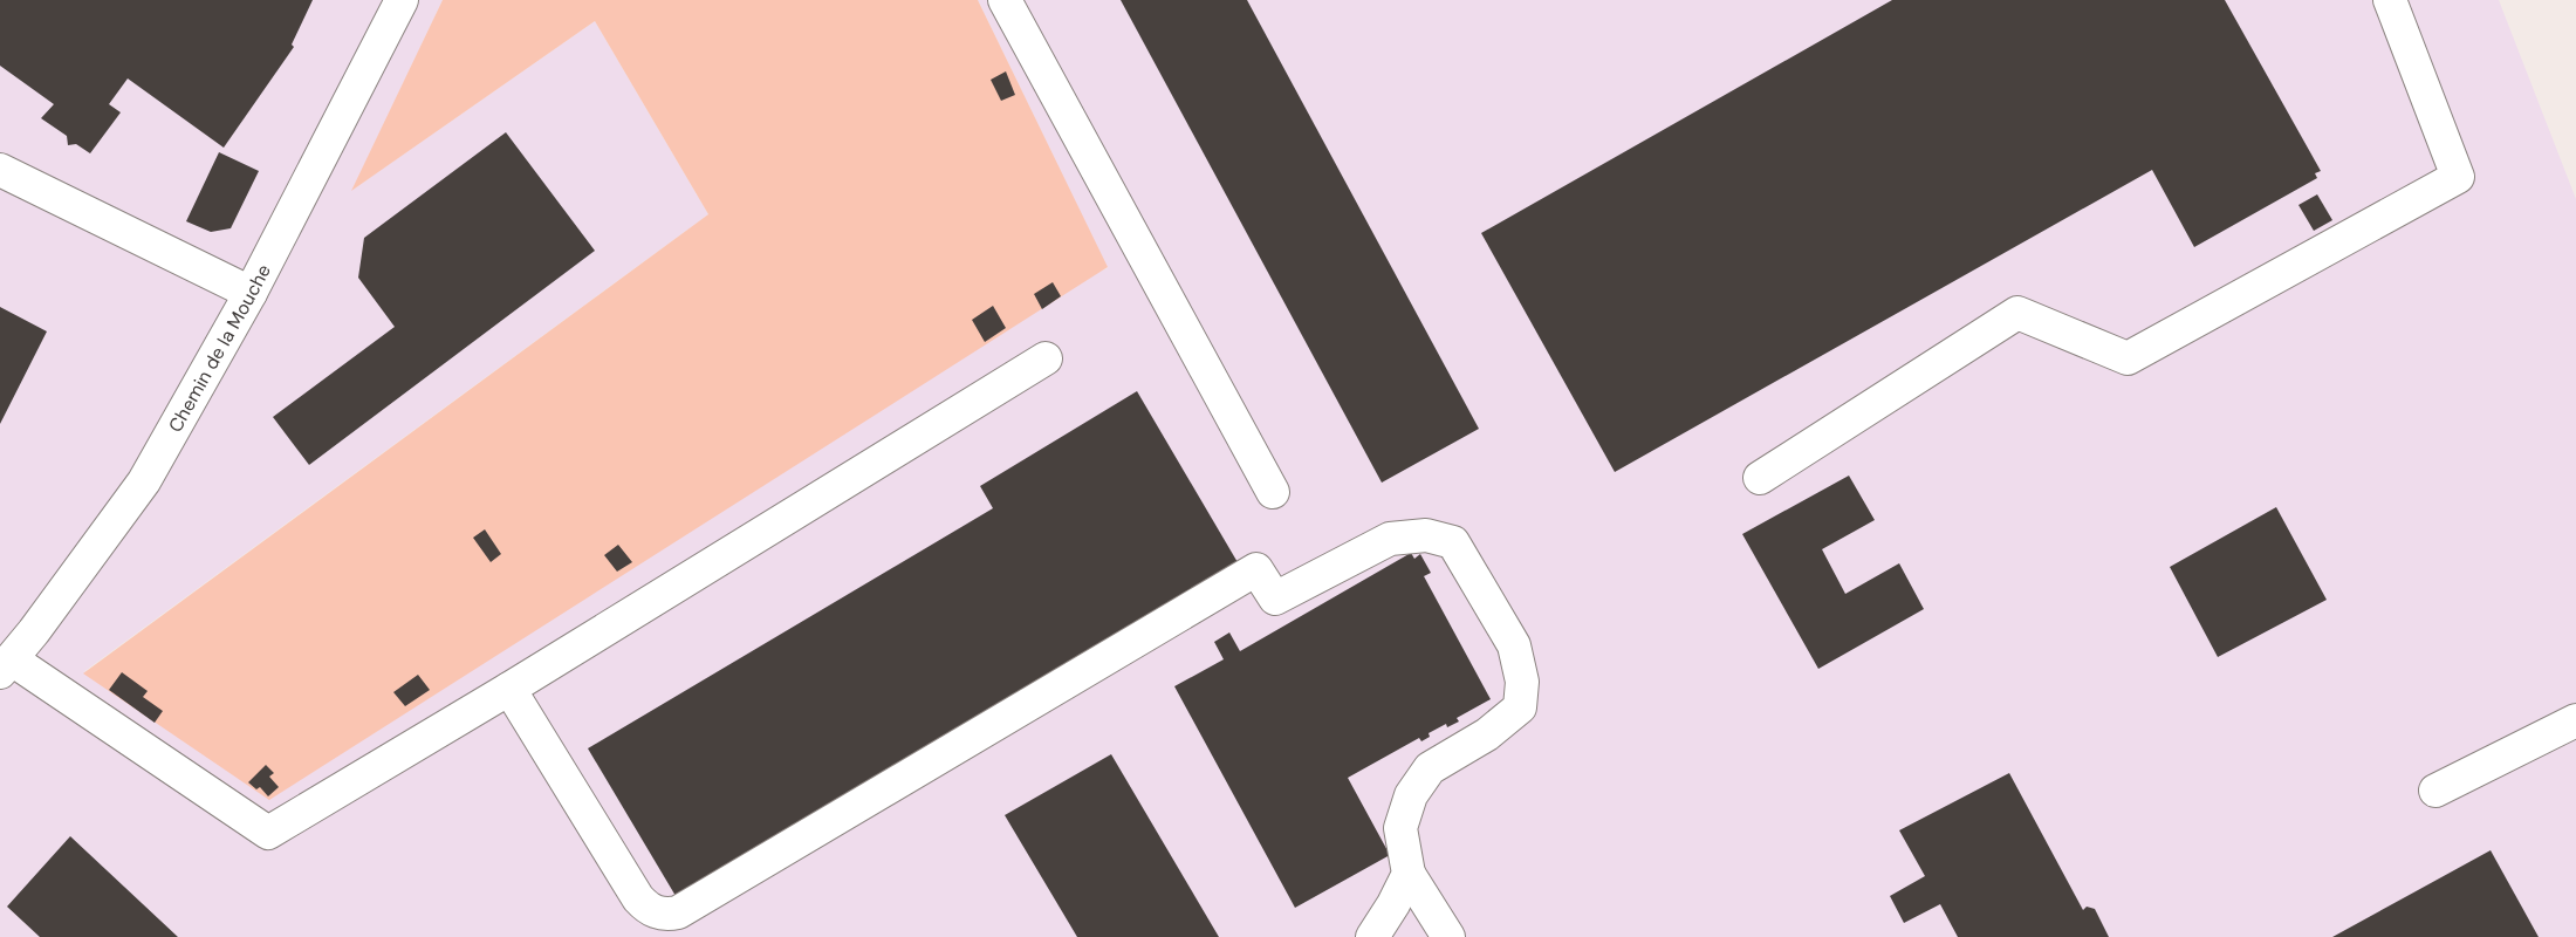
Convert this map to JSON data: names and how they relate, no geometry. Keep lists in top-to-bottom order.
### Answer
{
  "streets": {
    "street": ["Chemin de la Mouche"]
  }
}
